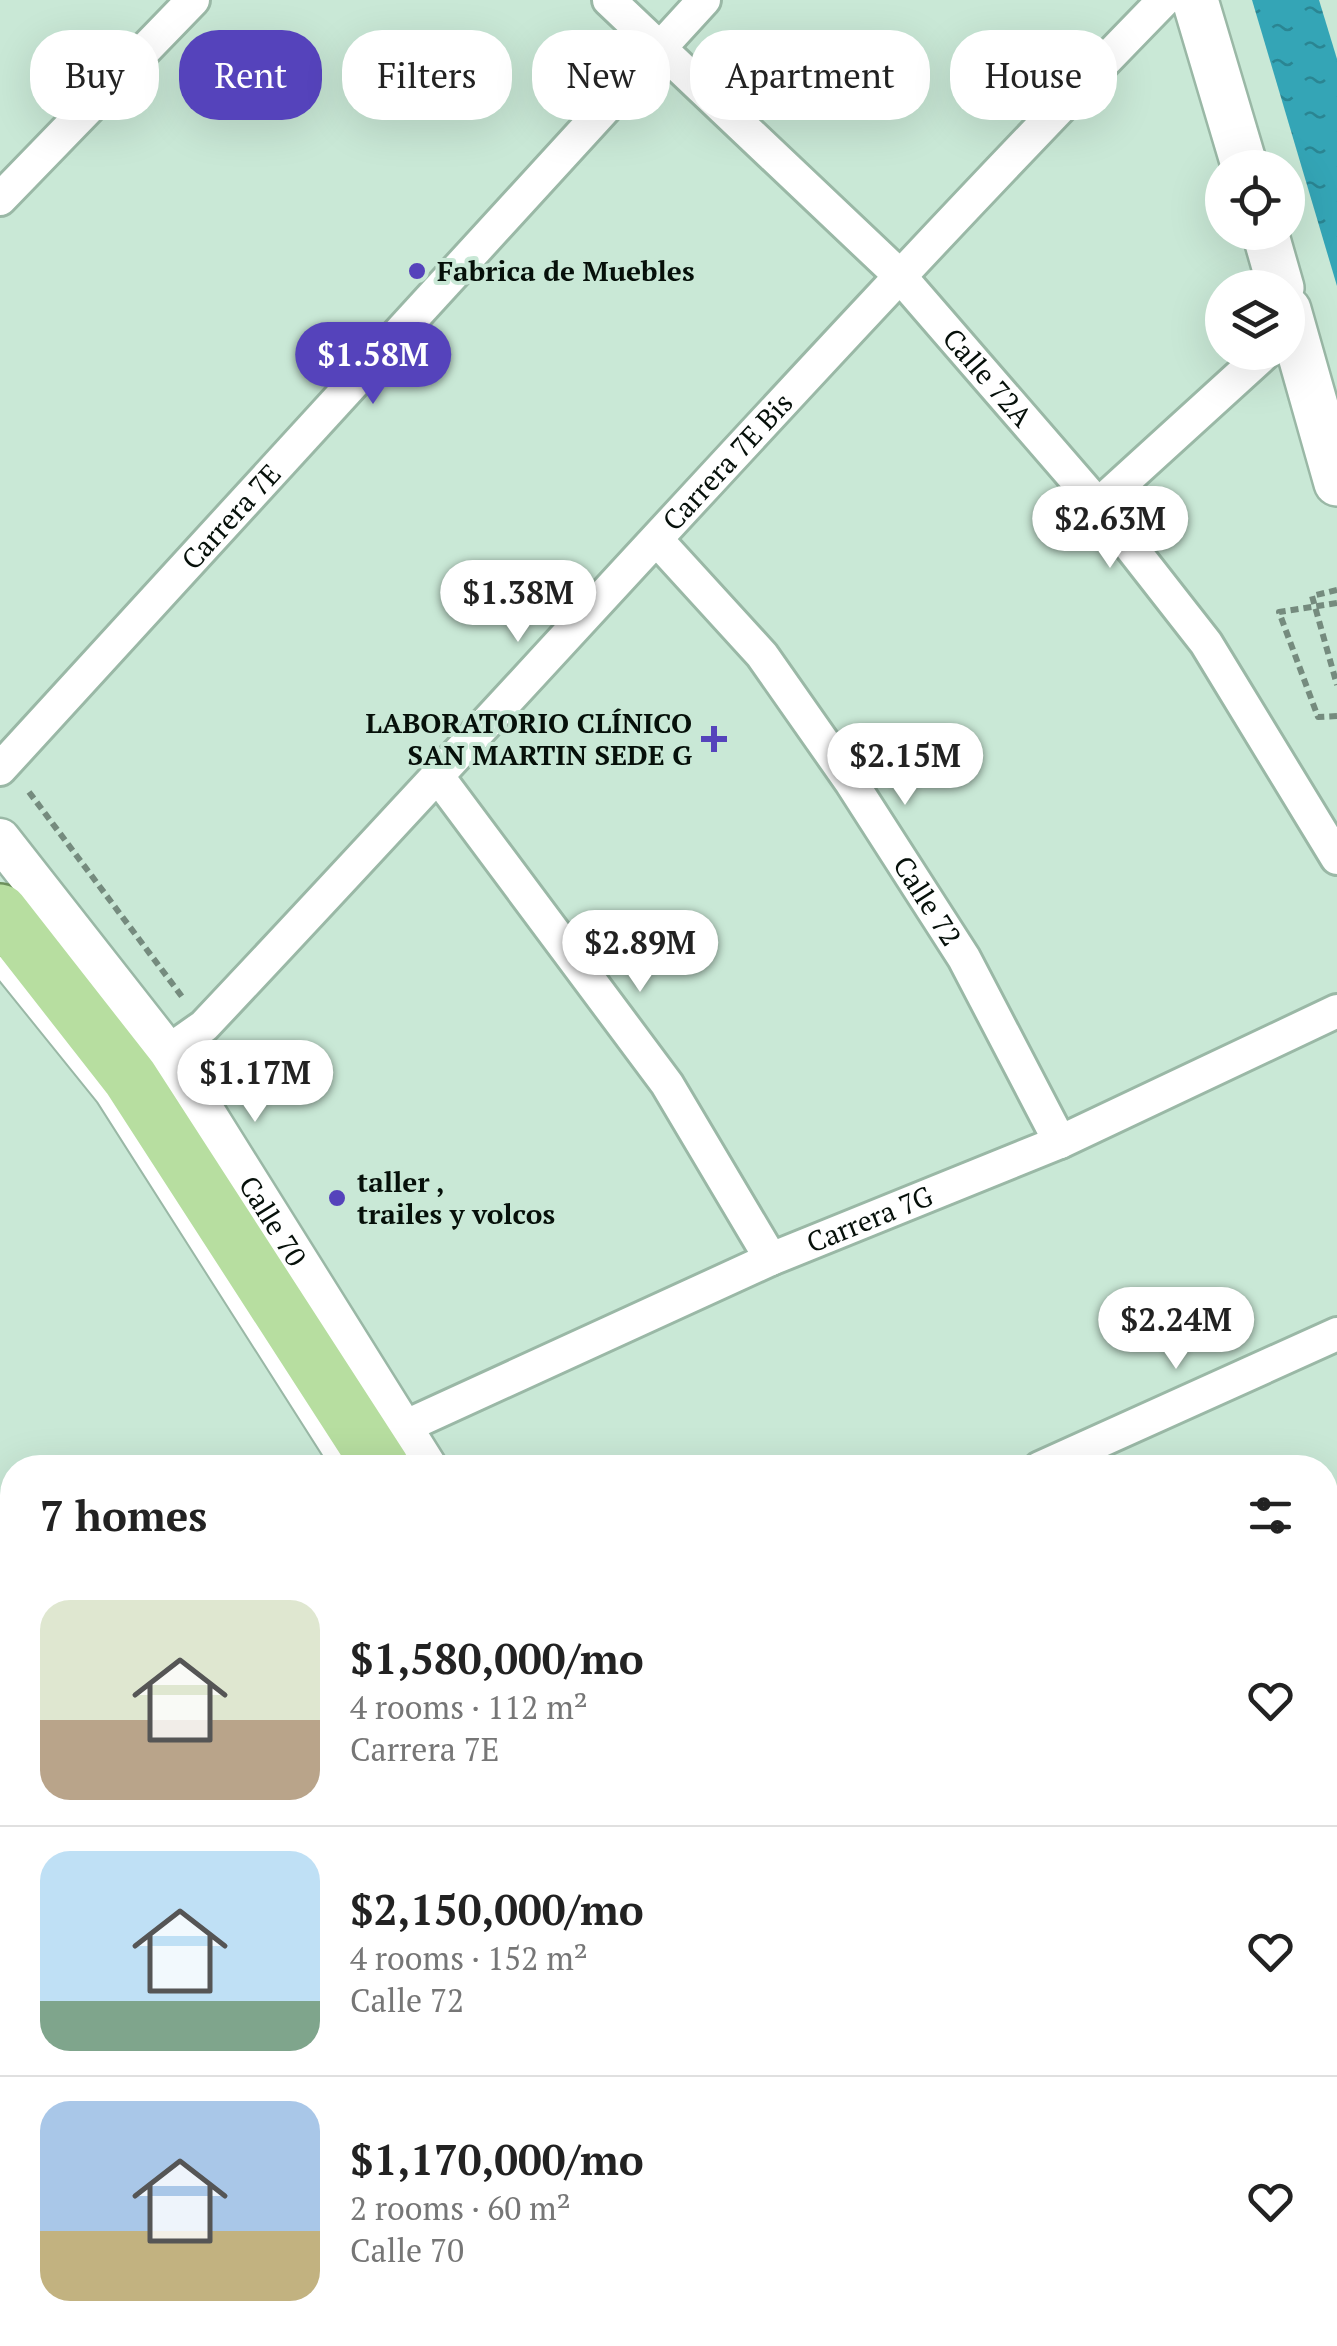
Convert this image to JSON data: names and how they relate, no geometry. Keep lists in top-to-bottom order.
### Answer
{
  "streets": {
    "street": [
      "Calle 72A",
      "Carrera 7E Bis",
      "Carrera 7E",
      "Calle 72",
      "Carrera 7G",
      "Calle 70"
    ]
  },
  "crossings": [
    ["Calle 72A", "Carrera 7E Bis"],
    ["Carrera 7E Bis", "Calle 72"],
    ["Carrera 7E Bis", "Calle 70"],
    ["Calle 72", "Carrera 7G"],
    ["Carrera 7G", "Calle 70"]
  ],
  "places": {
    "other": ["Fabrica de Muebles", "taller , trailes y volcos"],
    "health": ["LABORATORIO CLÍNICO SAN MARTIN SEDE G"]
  },
  "page": {
    "chip": [
      "Buy",
      "Rent",
      "Filters",
      "New",
      "Apartment",
      "House"
    ],
    "price": [
      "$1.58M",
      "$2.63M",
      "$1.38M",
      "$2.15M",
      "$2.89M",
      "$1.17M",
      "$2.24M"
    ],
    "heading": "7 homes",
    "list": [
      {
        "name": "$1,580,000/mo",
        "note": "4 rooms · 112 m² · Carrera 7E"
      },
      {
        "name": "$2,150,000/mo",
        "note": "4 rooms · 152 m² · Calle 72"
      },
      {
        "name": "$1,170,000/mo",
        "note": "2 rooms · 60 m² · Calle 70"
      }
    ]
  }
}
